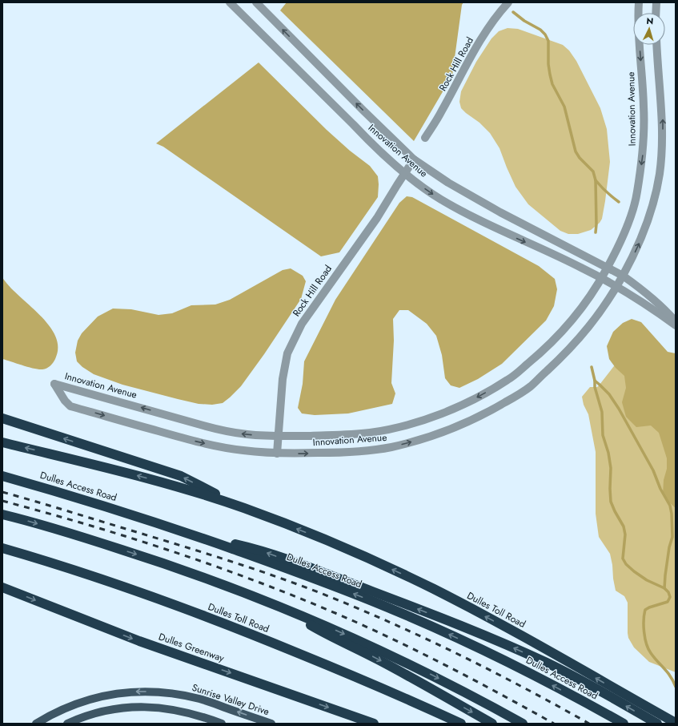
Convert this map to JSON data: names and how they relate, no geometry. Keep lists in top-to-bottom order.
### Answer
{
  "streets": {
    "highway": ["Dulles Access Road", "Dulles Toll Road", "Dulles Greenway"],
    "main road": ["Sunrise Valley Drive"],
    "street": ["Rock Hill Road", "Innovation Avenue"]
  },
  "crossings": [
    ["Rock Hill Road", "Innovation Avenue"]
  ],
  "north": "top"
}
